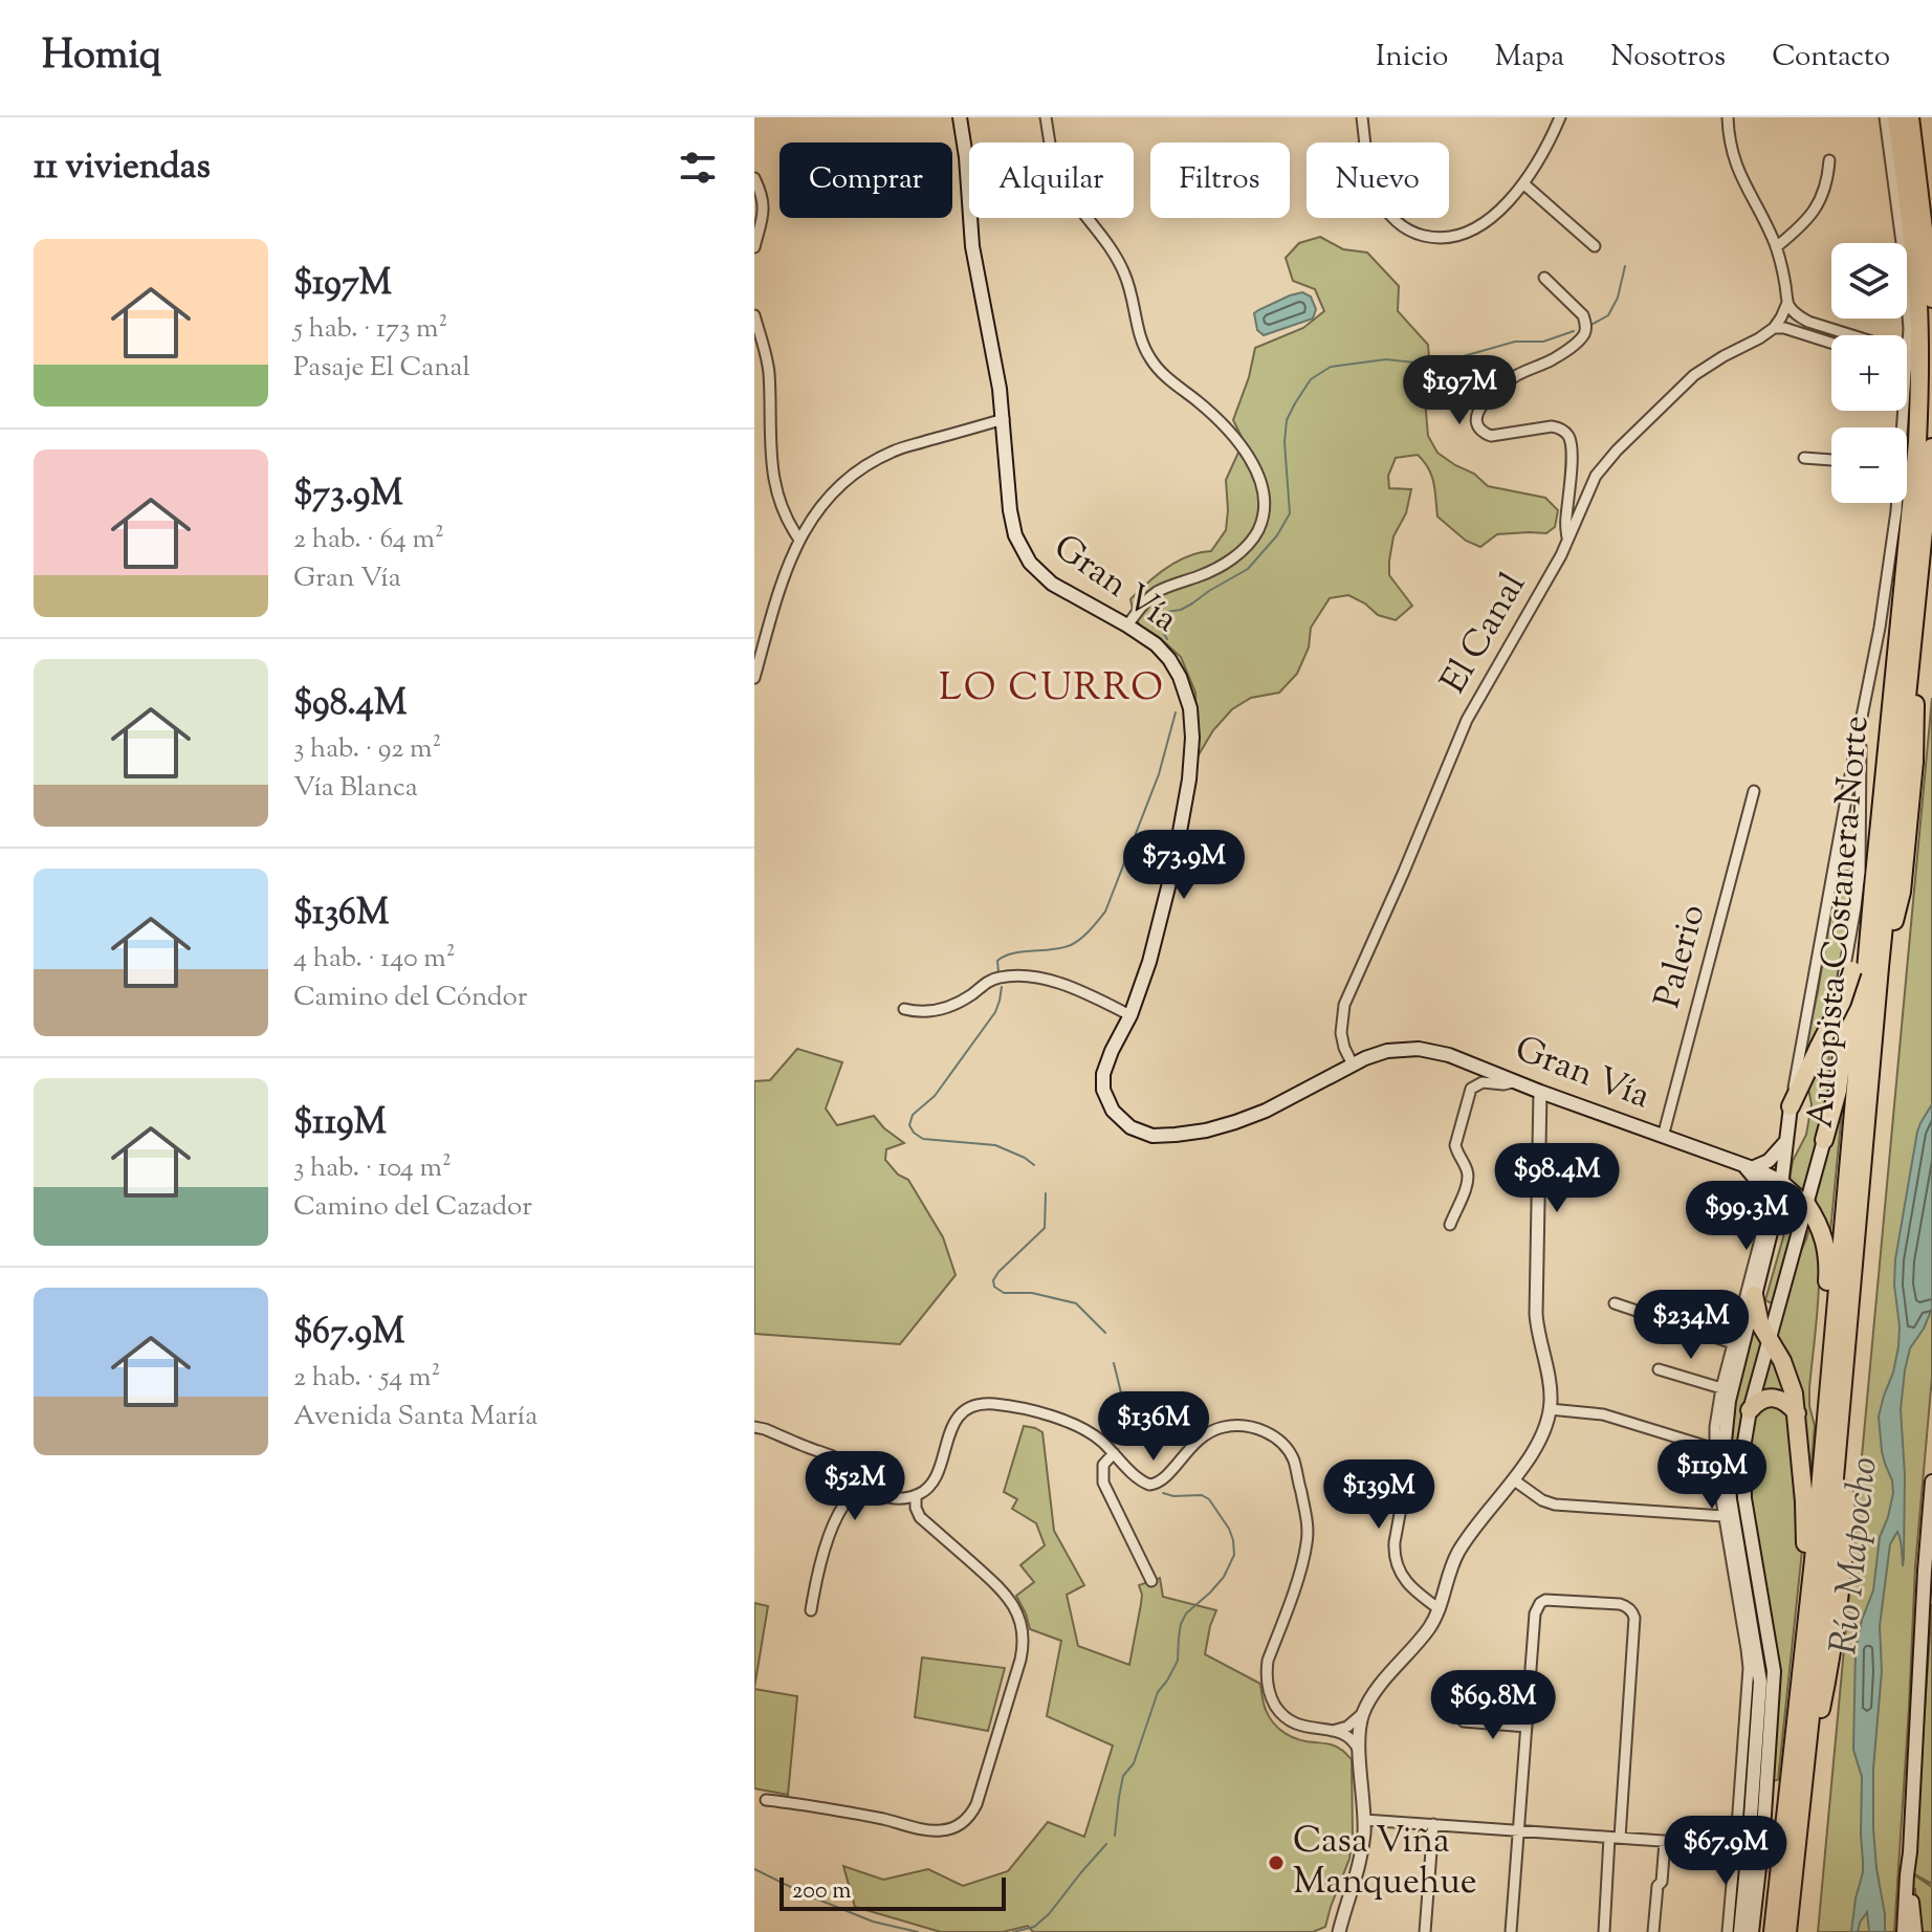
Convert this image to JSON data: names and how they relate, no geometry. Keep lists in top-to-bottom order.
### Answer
{
  "streets": {
    "highway": ["Autopista Costanera Norte"],
    "main road": ["Gran Vía"],
    "street": ["El Canal", "Palerio"]
  },
  "crossings": [
    ["Gran Vía", "El Canal"],
    ["Gran Vía", "Palerio"]
  ],
  "districts": ["LO CURRO"],
  "water": ["Río Mapocho"],
  "places": ["Casa Viña Manquehue"],
  "scale_bar": "200 m",
  "page": {
    "header": "Homiq",
    "nav": [
      "Inicio",
      "Mapa",
      "Nosotros",
      "Contacto"
    ],
    "heading": "11 viviendas",
    "chip": [
      "Comprar",
      "Alquilar",
      "Filtros",
      "Nuevo"
    ],
    "list": [
      {
        "name": "$197M",
        "note": "5 hab. · 173 m² · Pasaje El Canal"
      },
      {
        "name": "$73.9M",
        "note": "2 hab. · 64 m² · Gran Vía"
      },
      {
        "name": "$98.4M",
        "note": "3 hab. · 92 m² · Vía Blanca"
      },
      {
        "name": "$136M",
        "note": "4 hab. · 140 m² · Camino del Cóndor"
      },
      {
        "name": "$119M",
        "note": "3 hab. · 104 m² · Camino del Cazador"
      },
      {
        "name": "$67.9M",
        "note": "2 hab. · 54 m² · Avenida Santa María"
      }
    ],
    "map_buttons": ["+", "−"],
    "price": [
      "$197M",
      "$73.9M",
      "$98.4M",
      "$99.3M",
      "$234M",
      "$136M",
      "$119M",
      "$52M",
      "$139M",
      "$69.8M",
      "$67.9M"
    ],
    "scale": "200 m"
  }
}
